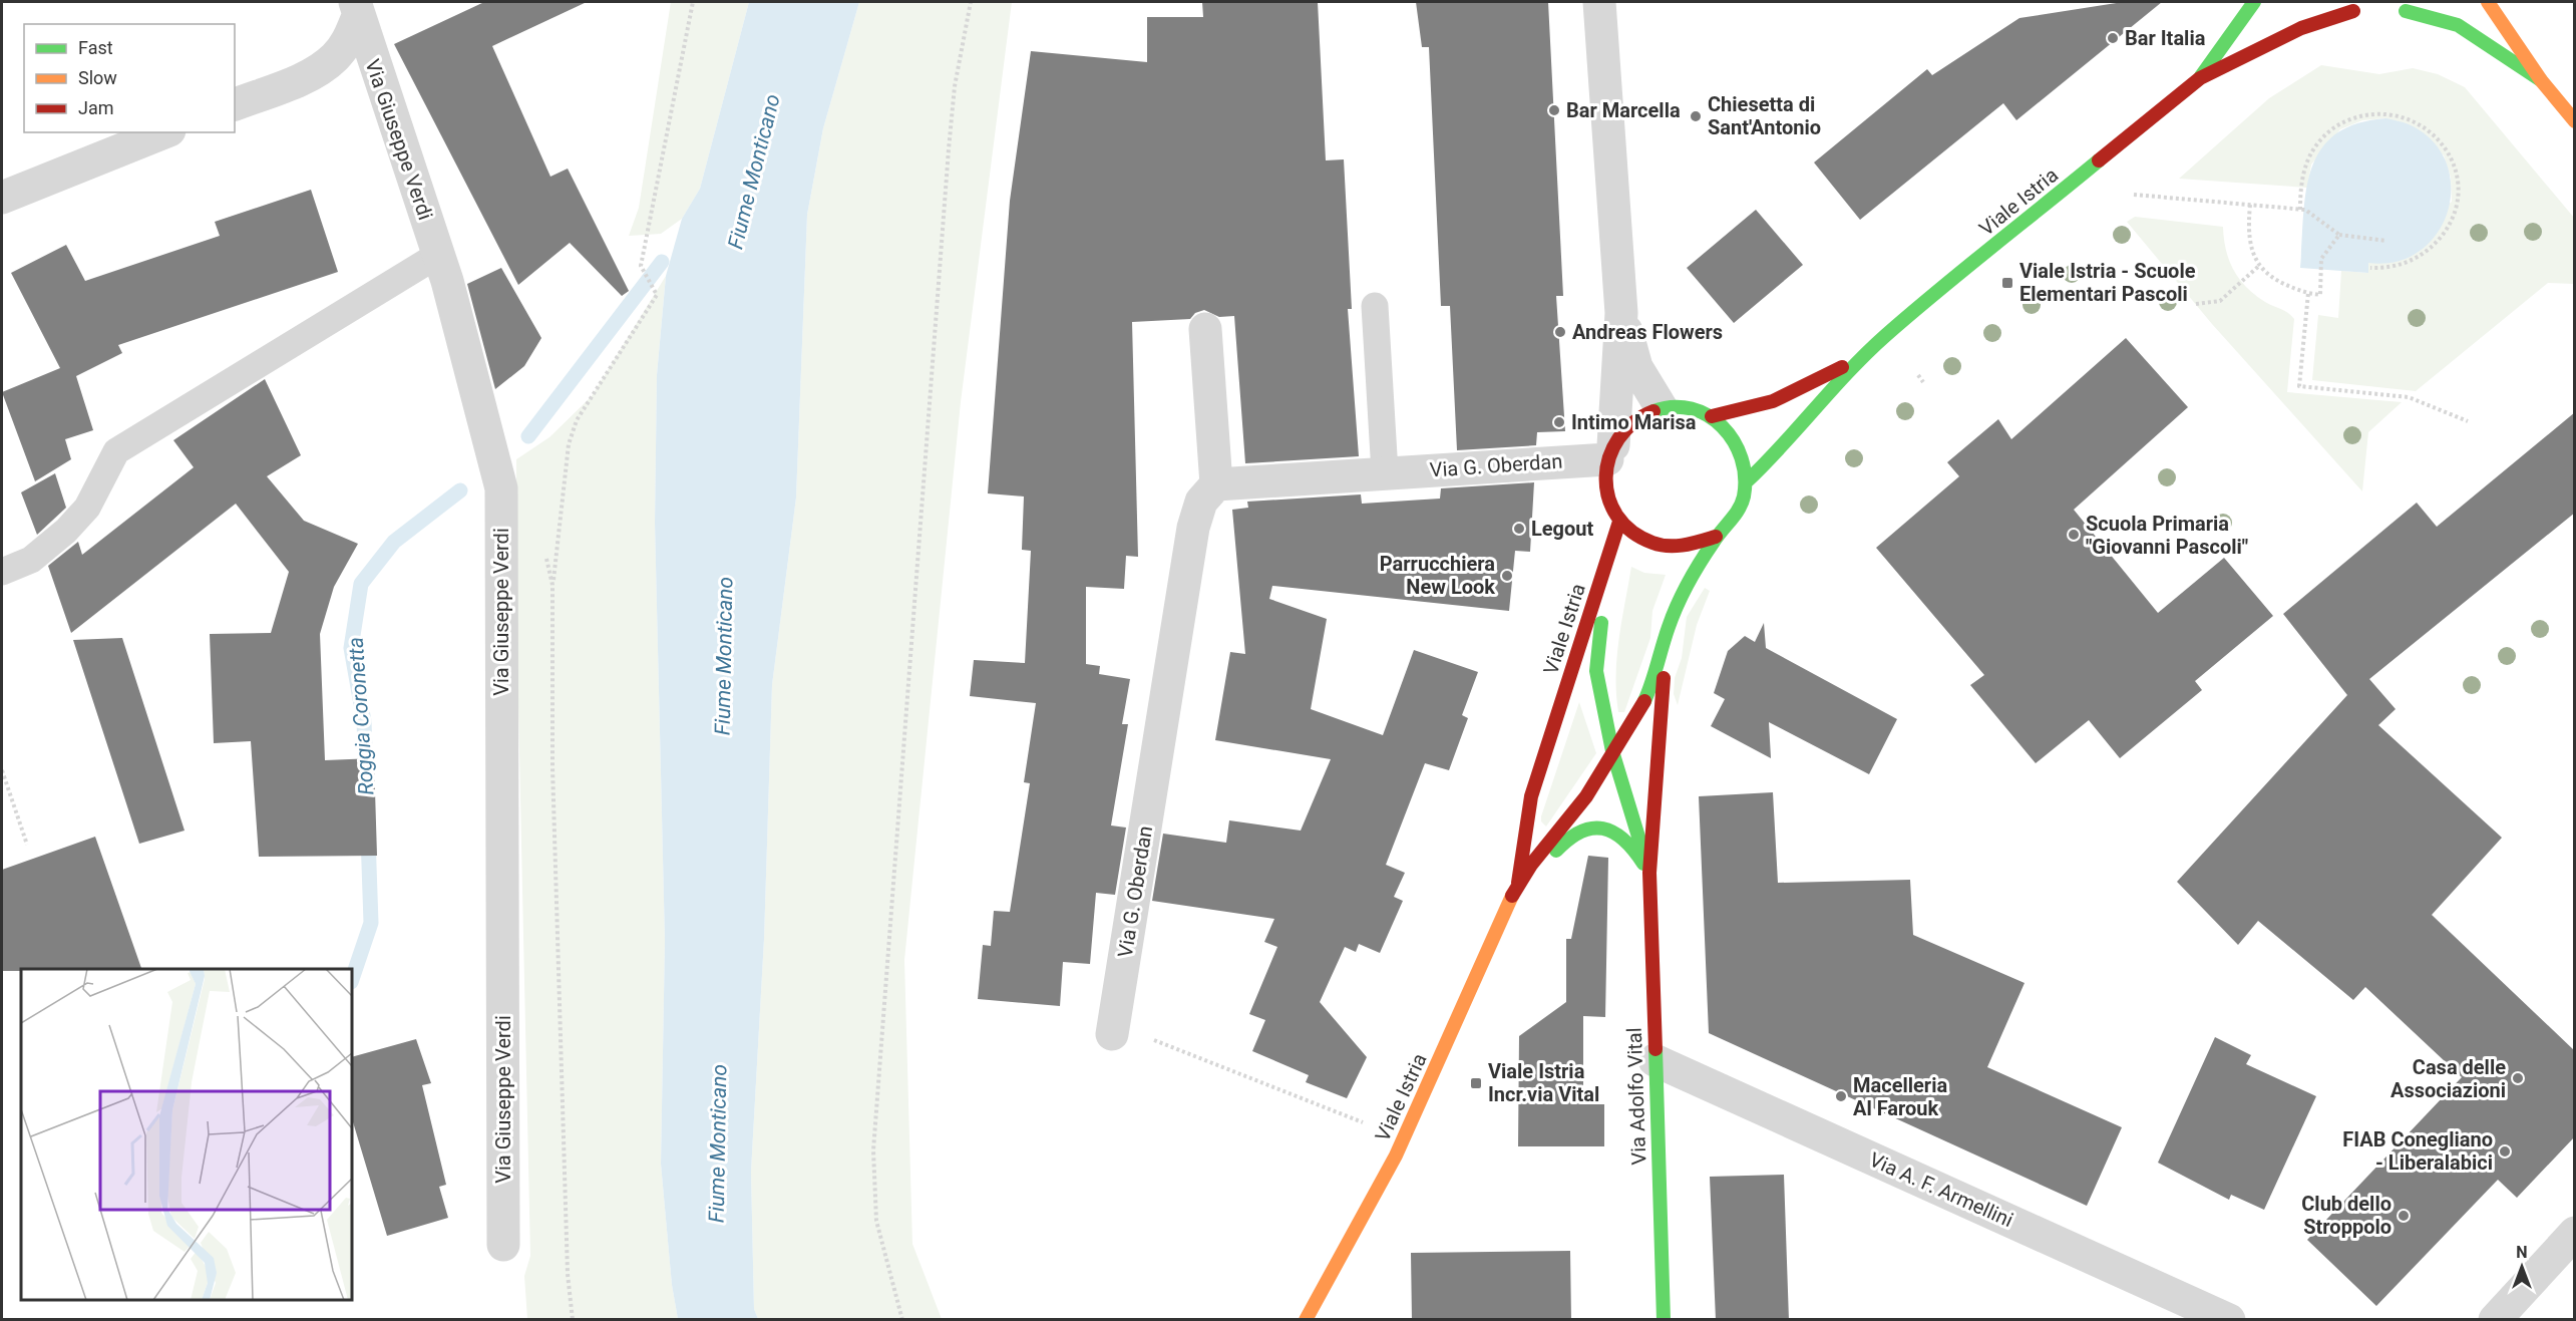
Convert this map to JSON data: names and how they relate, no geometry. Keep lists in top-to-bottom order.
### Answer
{
  "streets": {
    "street": [
      "Via Giuseppe Verdi",
      "Viale Istria",
      "Via G. Oberdan",
      "Via Adolfo Vital",
      "Via A. F. Armellini"
    ]
  },
  "crossings": [
    ["Viale Istria", "Via G. Oberdan"],
    ["Viale Istria", "Via Adolfo Vital"],
    ["Via Adolfo Vital", "Via A. F. Armellini"]
  ],
  "water": ["Fiume Monticano", "Roggia Coronetta"],
  "places": {
    "other": [
      "Bar Italia",
      "Bar Marcella",
      "Chiesetta di Sant'Antonio",
      "Andreas Flowers",
      "Intimo Marisa",
      "Legout",
      "Scuola Primaria \"Giovanni Pascoli\"",
      "Parrucchiera New Look",
      "Casa delle Associazioni",
      "Macelleria Al Farouk",
      "FIAB Conegliano - Liberalabici",
      "Club dello Stroppolo"
    ],
    "transit": ["Viale Istria - Scuole Elementari Pascoli", "Viale Istria Incr.via Vital"]
  },
  "legend": ["Fast", "Slow", "Jam"],
  "north": "top"
}
